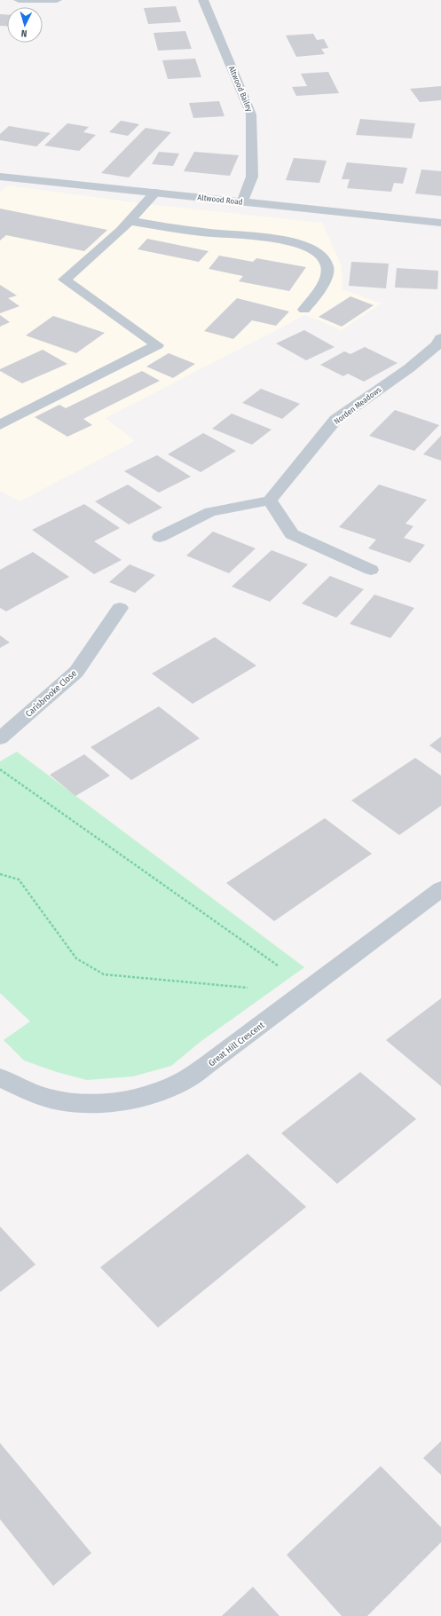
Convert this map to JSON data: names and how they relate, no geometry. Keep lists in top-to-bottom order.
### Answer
{
  "streets": {
    "street": [
      "Altwood Bailey",
      "Altwood Road",
      "Norden Meadows",
      "Carisbrooke Close",
      "Great Hill Crescent"
    ]
  },
  "crossings": [
    ["Altwood Bailey", "Altwood Road"]
  ],
  "north": "bottom"
}
